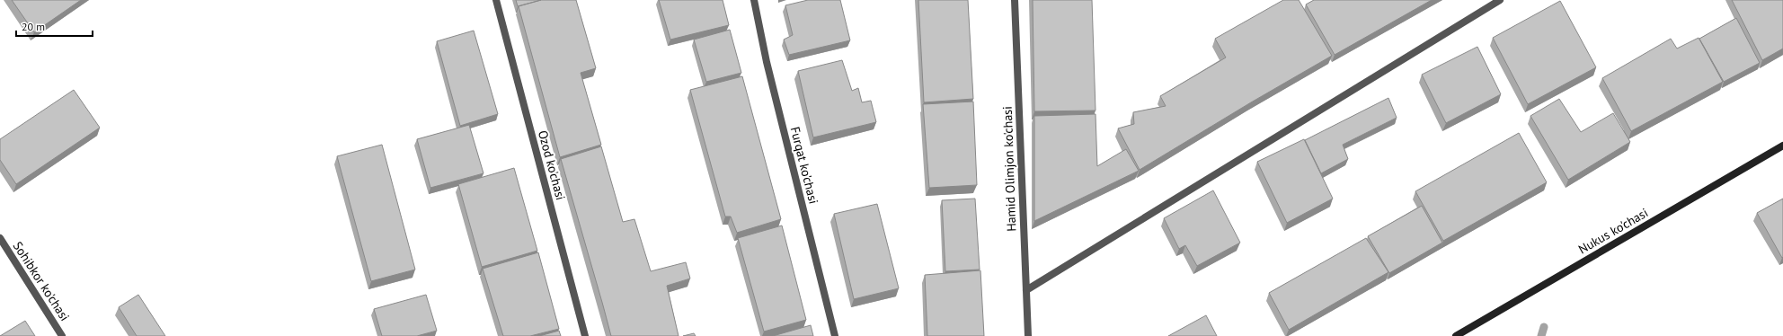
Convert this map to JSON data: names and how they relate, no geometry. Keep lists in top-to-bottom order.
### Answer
{
  "streets": {
    "main road": ["Nukus ko'chasi"],
    "street": [
      "Ozod ko'chasi",
      "Furqat ko'chasi",
      "Hamid Olimjon ko'chasi",
      "Sohibkor ko'chasi"
    ]
  },
  "scale_bar": "20 m"
}
